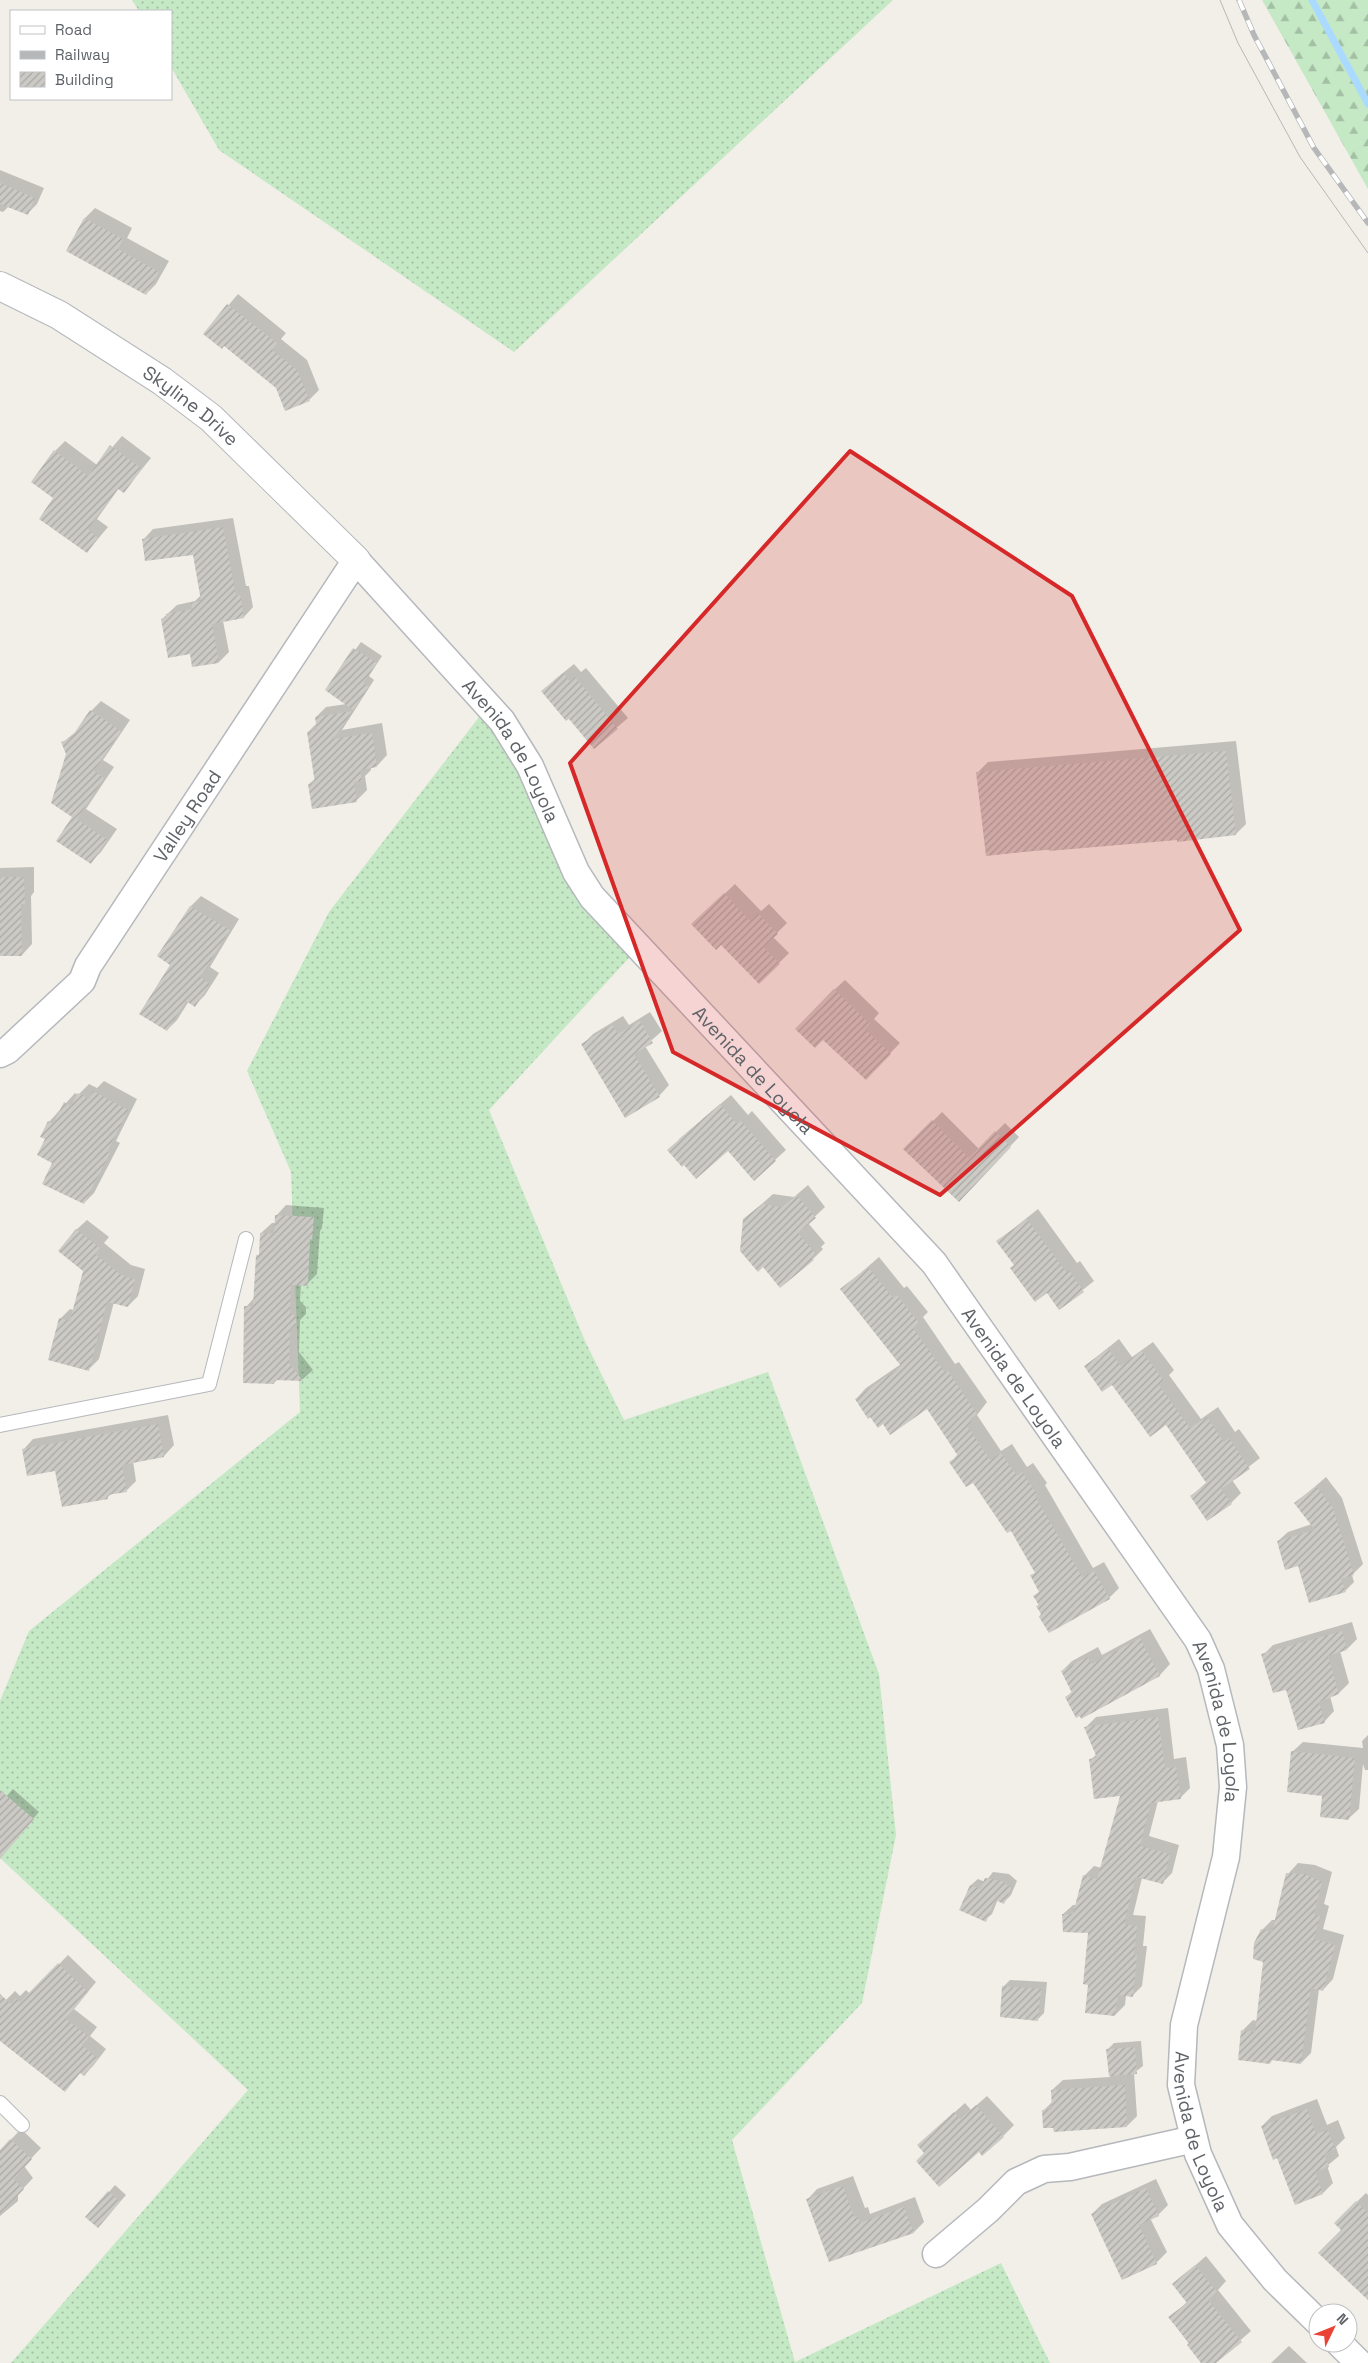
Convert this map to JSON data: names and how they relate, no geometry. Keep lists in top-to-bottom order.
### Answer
{
  "streets": {
    "street": ["Skyline Drive", "Avenida de Loyola", "Valley Road"]
  },
  "crossings": [
    ["Skyline Drive", "Avenida de Loyola"],
    ["Skyline Drive", "Valley Road"],
    ["Avenida de Loyola", "Valley Road"]
  ],
  "legend": ["Road", "Railway", "Building"],
  "north": "top right"
}
